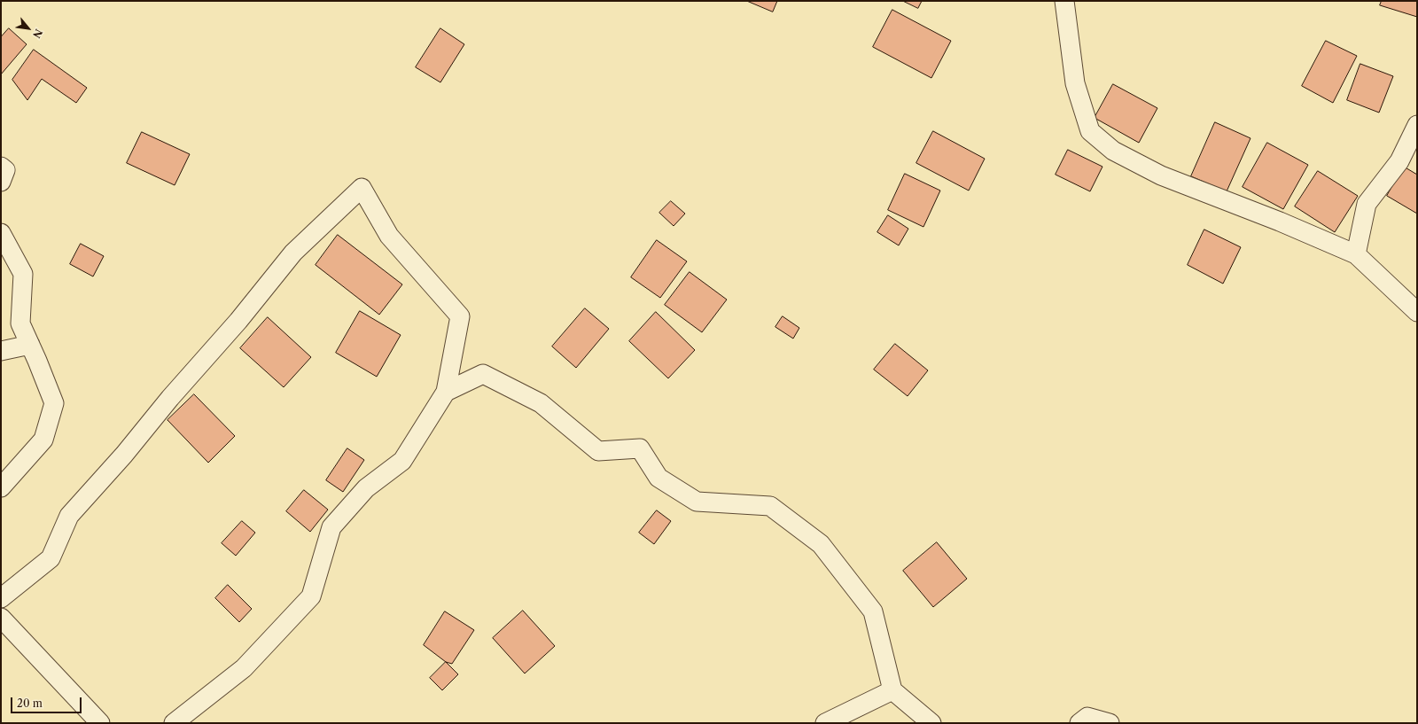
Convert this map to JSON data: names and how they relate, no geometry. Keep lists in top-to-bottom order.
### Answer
{
  "scale_bar": "20 m",
  "north": "bottom right"
}
